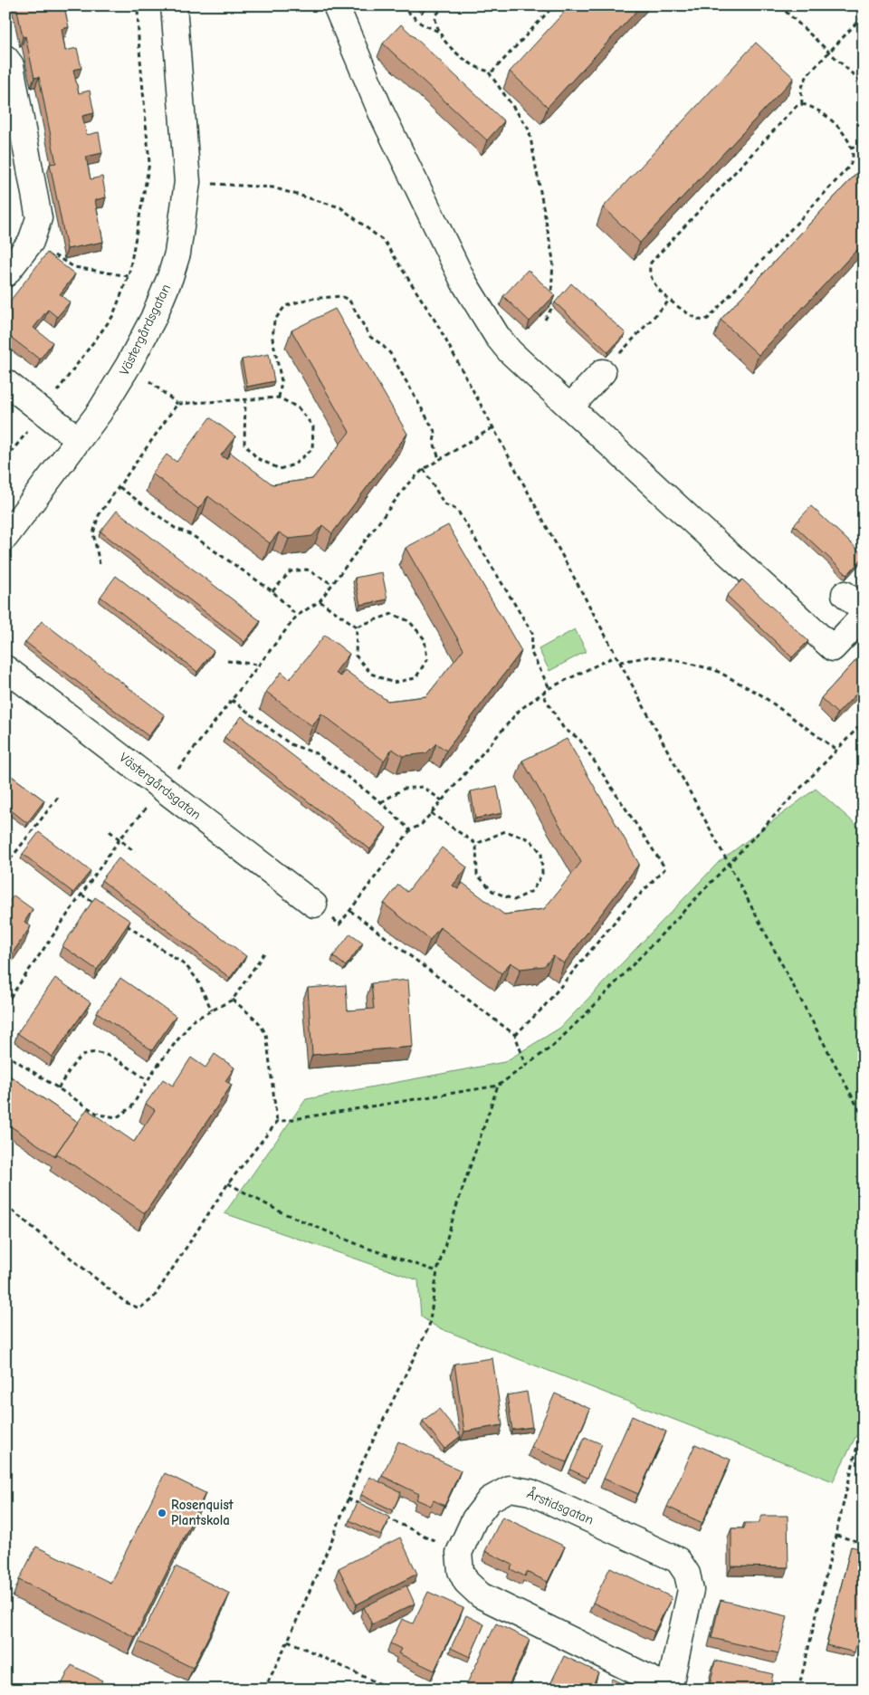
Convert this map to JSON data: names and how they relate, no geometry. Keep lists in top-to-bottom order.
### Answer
{
  "streets": {
    "street": ["Västergårdsgatan", "Årstidsgatan"]
  },
  "places": ["Rosenquist Plantskola"]
}
